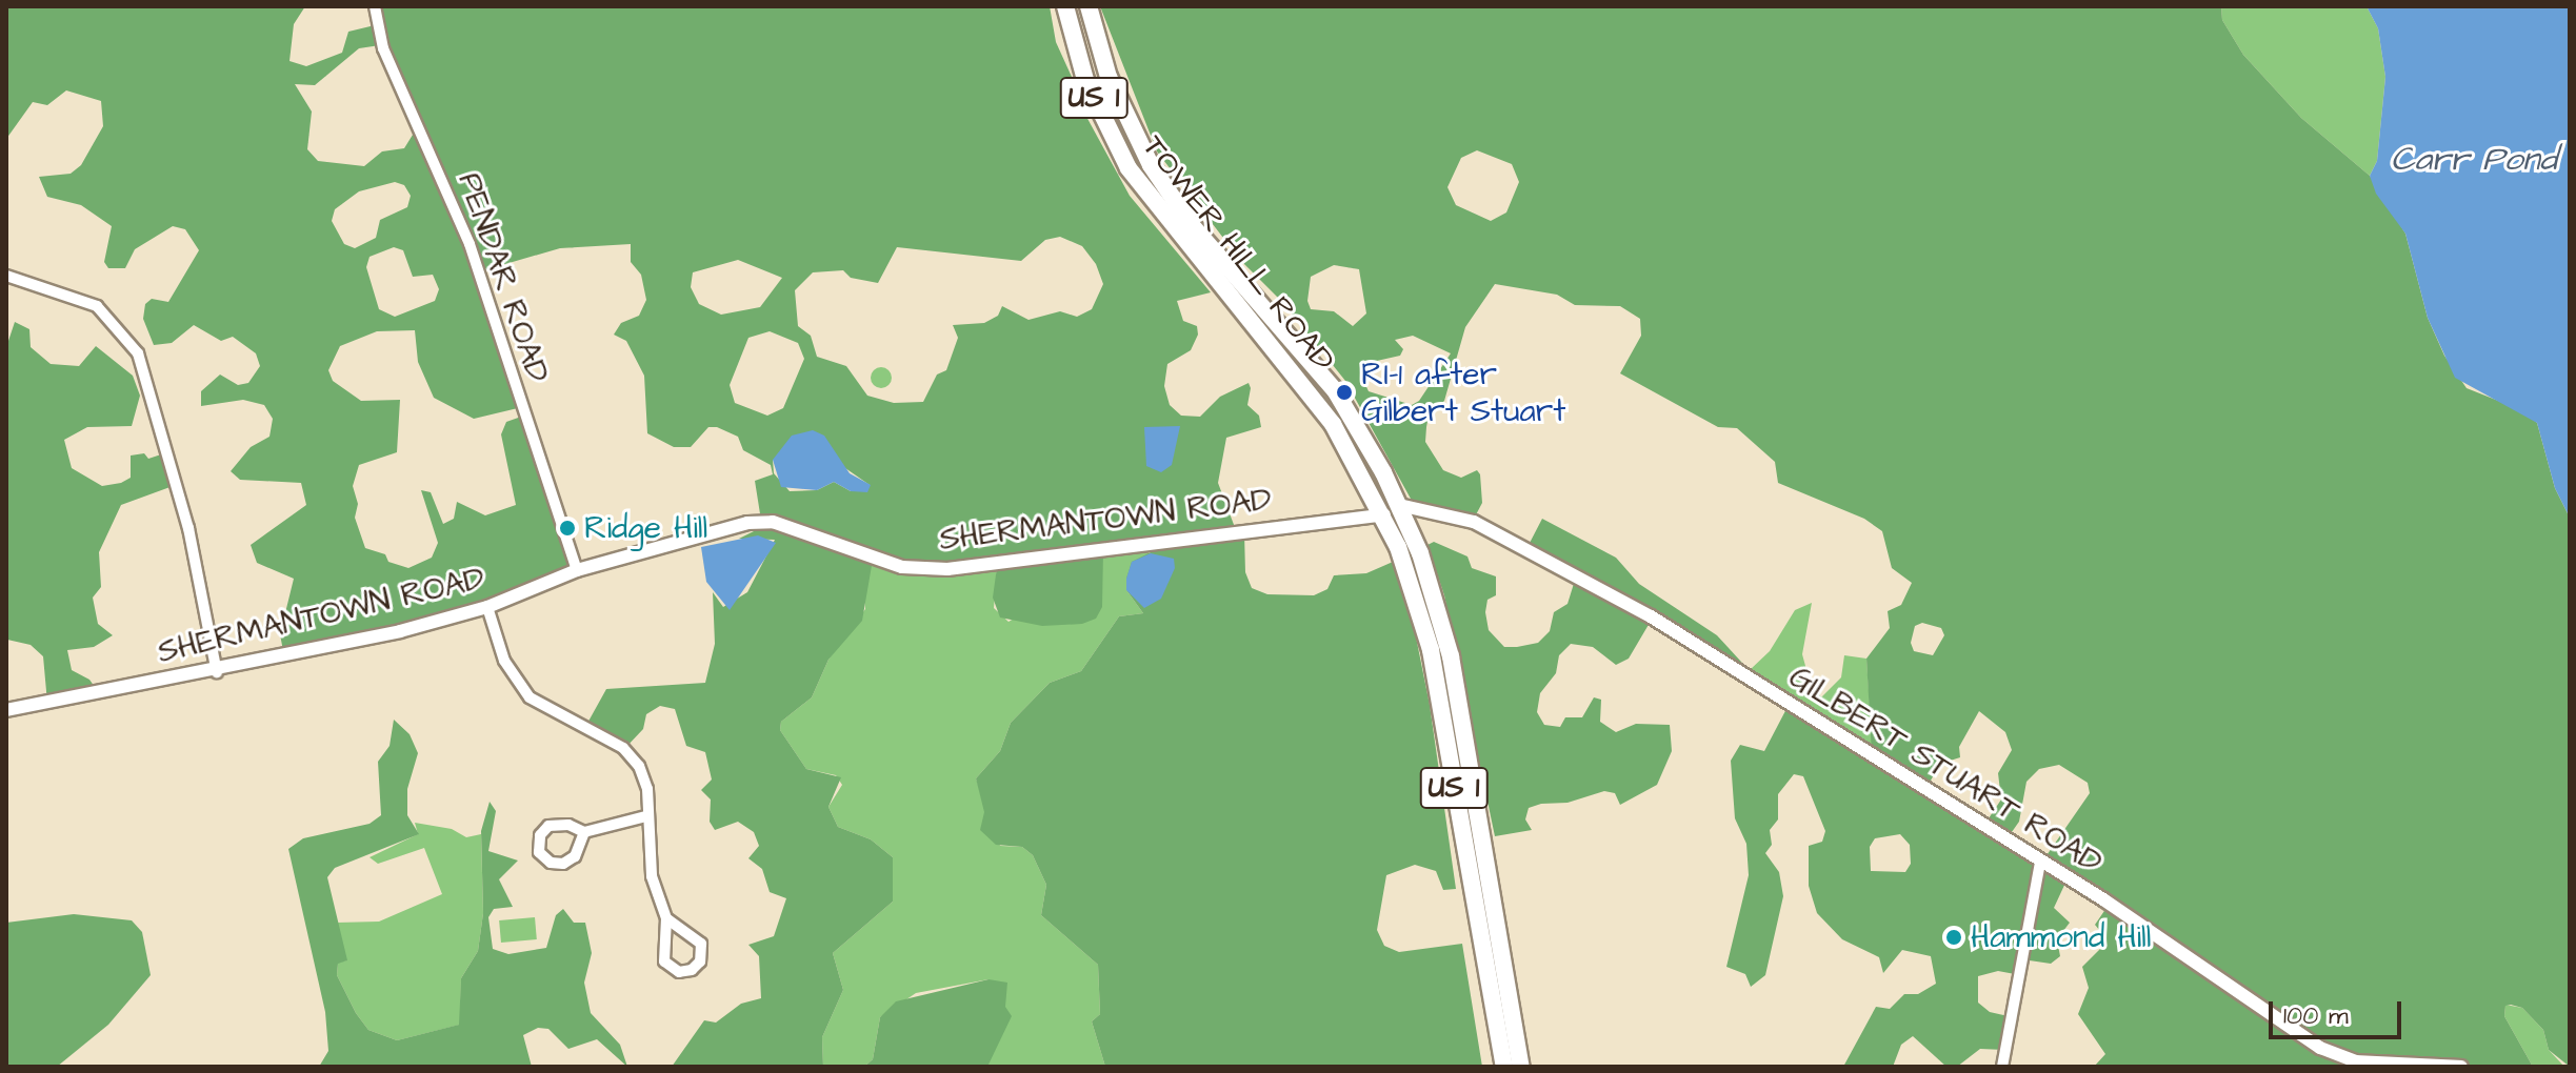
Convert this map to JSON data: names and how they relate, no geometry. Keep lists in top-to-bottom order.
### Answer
{
  "streets": {
    "highway": ["US 1", "TOWER HILL ROAD"],
    "street": ["PENDAR ROAD", "SHERMANTOWN ROAD", "GILBERT STUART ROAD"]
  },
  "crossings": [
    ["TOWER HILL ROAD", "SHERMANTOWN ROAD"],
    ["TOWER HILL ROAD", "GILBERT STUART ROAD"],
    ["PENDAR ROAD", "SHERMANTOWN ROAD"],
    ["SHERMANTOWN ROAD", "GILBERT STUART ROAD"]
  ],
  "water": ["Carr Pond"],
  "places": ["RI-1 after Gilbert Stuart", "Ridge Hill", "Hammond Hill"],
  "scale_bar": "100 m"
}
